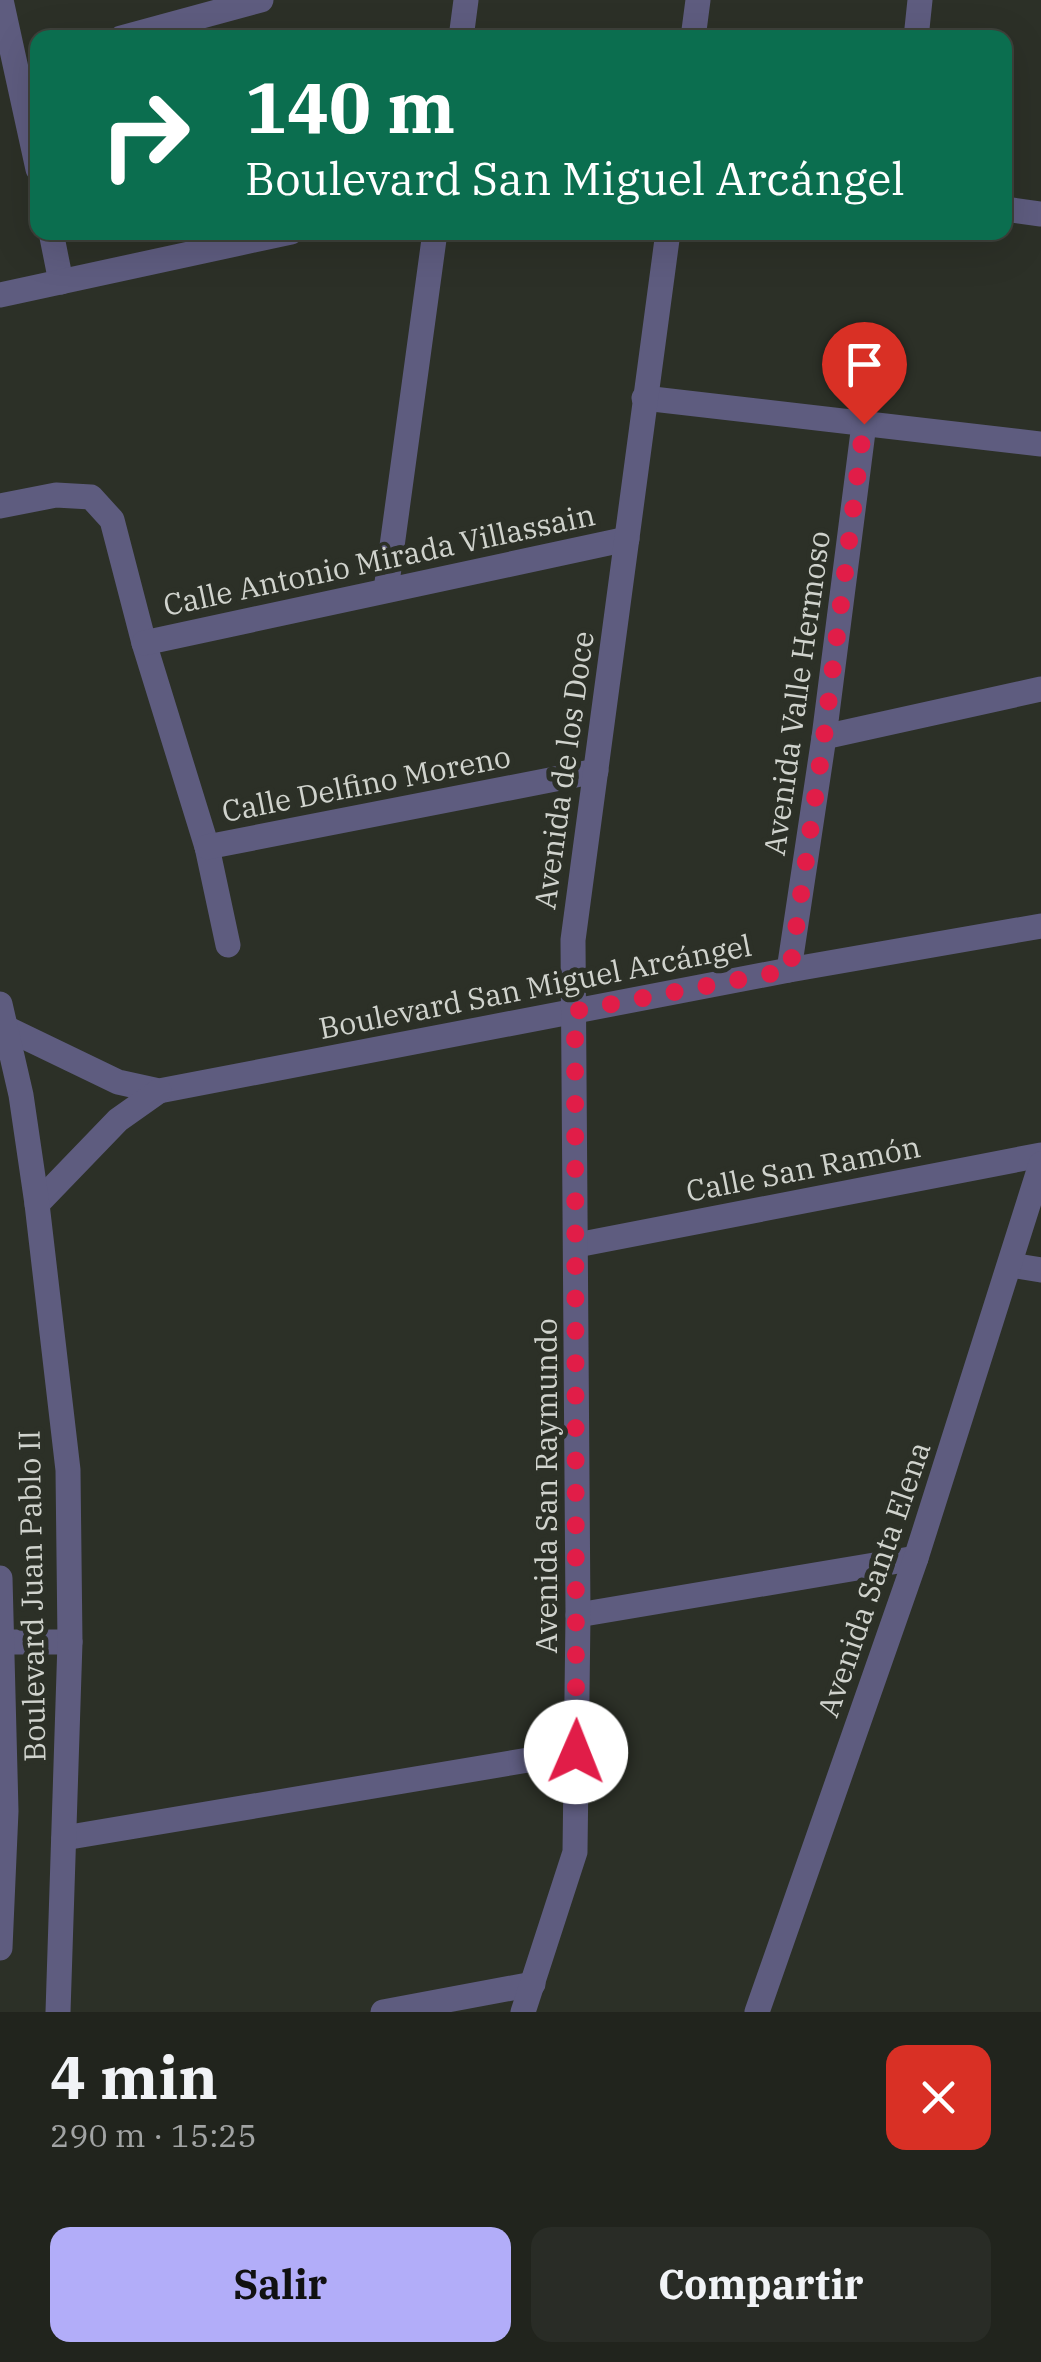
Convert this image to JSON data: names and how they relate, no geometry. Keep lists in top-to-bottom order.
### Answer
{
  "streets": {
    "street": [
      "Calle Antonio Mirada Villassain",
      "Avenida Valle Hermoso",
      "Avenida de los Doce",
      "Calle Delfino Moreno",
      "Boulevard San Miguel Arcángel",
      "Calle San Ramón",
      "Avenida San Raymundo",
      "Avenida Santa Elena",
      "Boulevard Juan Pablo II"
    ]
  },
  "crossings": [
    ["Calle Antonio Mirada Villassain", "Avenida de los Doce"],
    ["Avenida Valle Hermoso", "Boulevard San Miguel Arcángel"],
    ["Avenida de los Doce", "Calle Delfino Moreno"],
    ["Avenida de los Doce", "Boulevard San Miguel Arcángel"],
    ["Avenida de los Doce", "Avenida San Raymundo"],
    ["Boulevard San Miguel Arcángel", "Avenida San Raymundo"],
    ["Boulevard San Miguel Arcángel", "Boulevard Juan Pablo II"],
    ["Calle San Ramón", "Avenida San Raymundo"]
  ],
  "page": {
    "turn": ["140 m", "Boulevard San Miguel Arcángel"],
    "heading": ["4 min", "290 m · 15:25"],
    "buttons": ["Salir", "Compartir"]
  }
}
